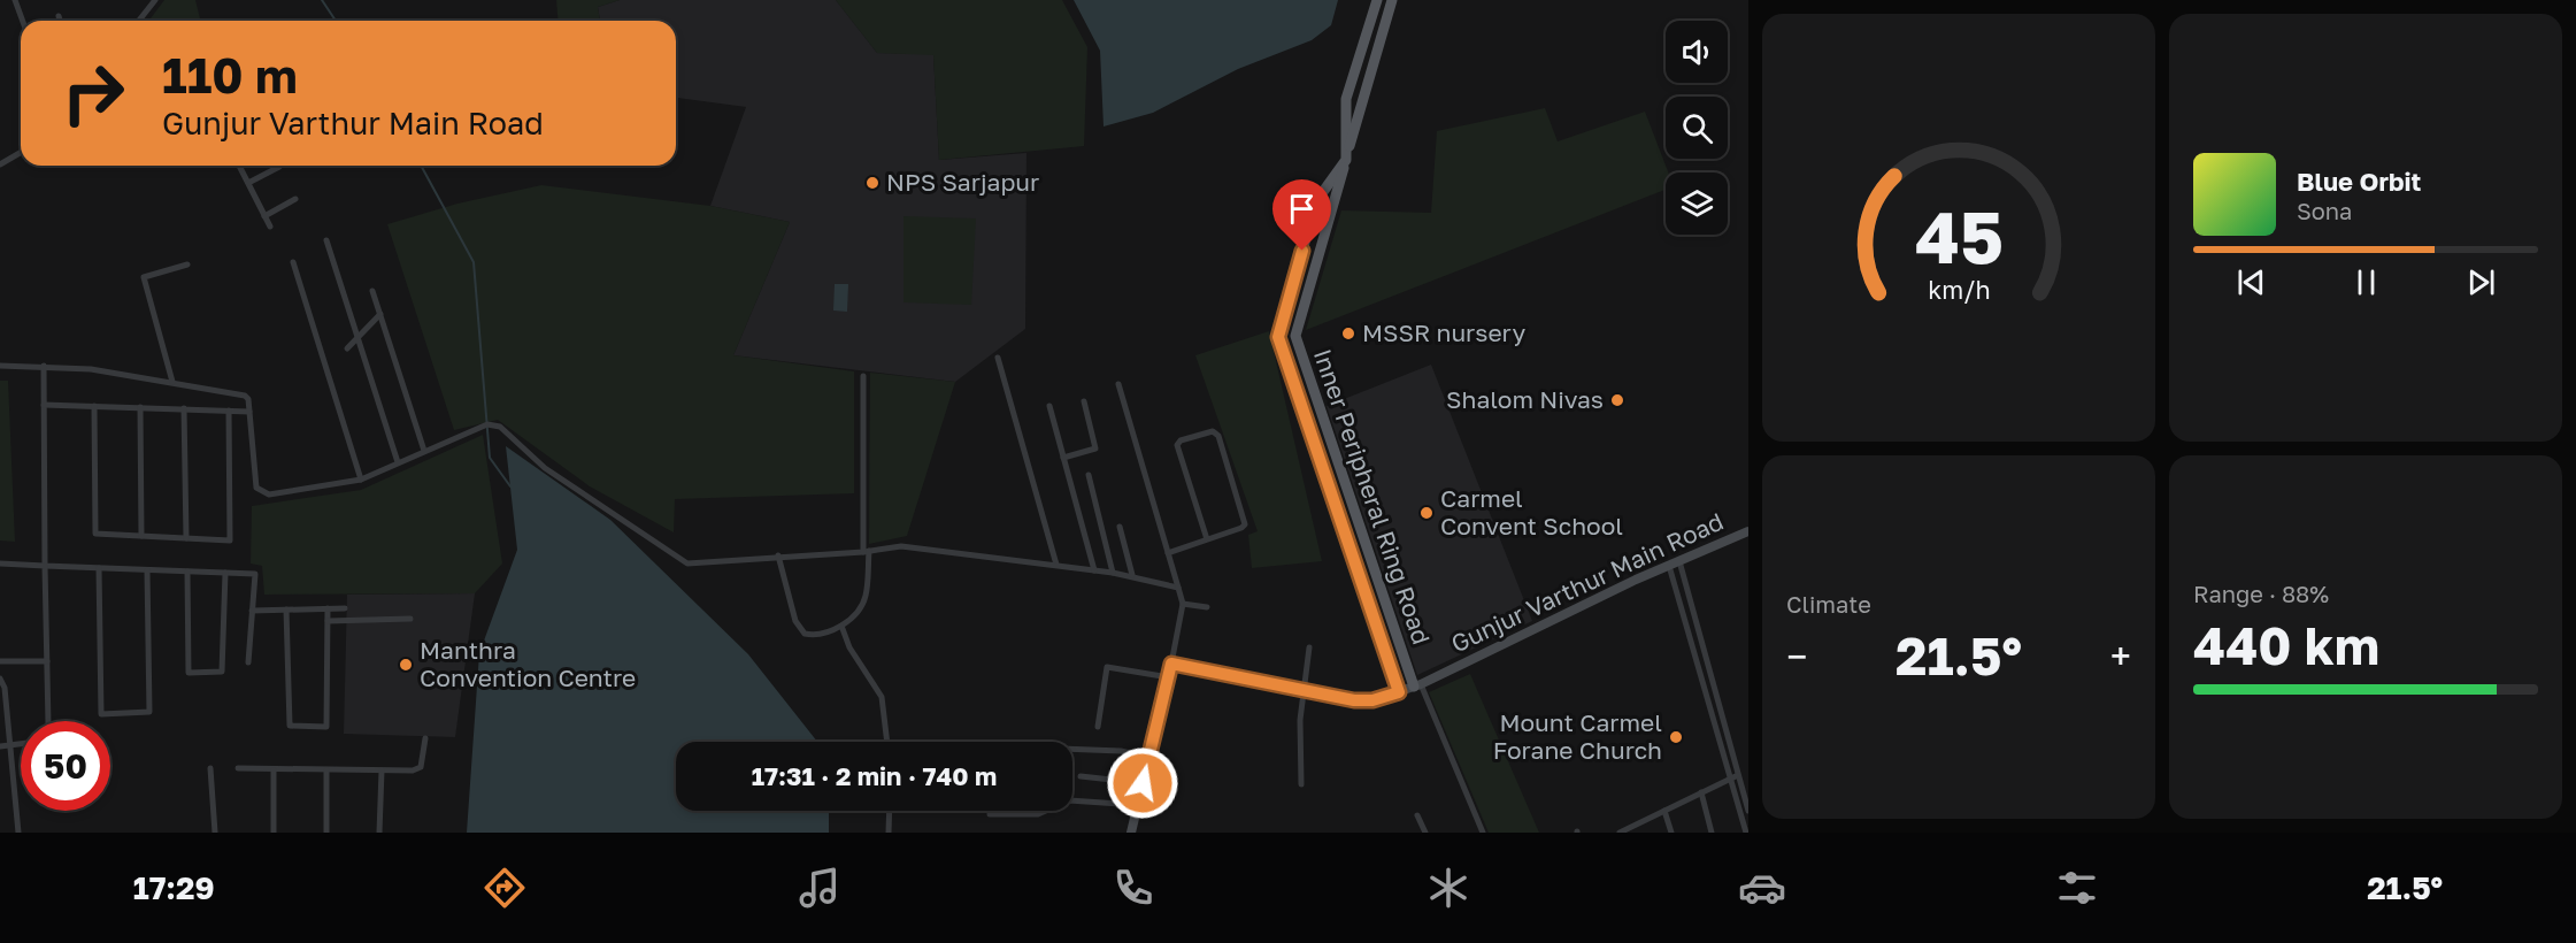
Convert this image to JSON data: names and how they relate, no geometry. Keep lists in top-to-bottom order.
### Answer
{
  "streets": {
    "main road": ["Inner Peripheral Ring Road", "Gunjur Varthur Main Road"]
  },
  "crossings": [
    ["Inner Peripheral Ring Road", "Gunjur Varthur Main Road"]
  ],
  "places": [
    "NPS Sarjapur",
    "MSSR nursery",
    "Shalom Nivas",
    "Carmel Convent School",
    "Manthra Convention Centre",
    "Mount Carmel Forane Church"
  ],
  "page": {
    "turn": ["110 m", "Gunjur Varthur Main Road"],
    "song": ["Blue Orbit", "Sona"],
    "tile": [
      "Climate",
      ["Range · 88%", "440 km"]
    ],
    "heat": ["−", "21.5°", "+"],
    "limit": "50",
    "trip": "17:31 · 2 min · 740 m",
    "tabs": ["17:29", "21.5°"],
    "gauge": ["45", "km/h"]
  }
}
